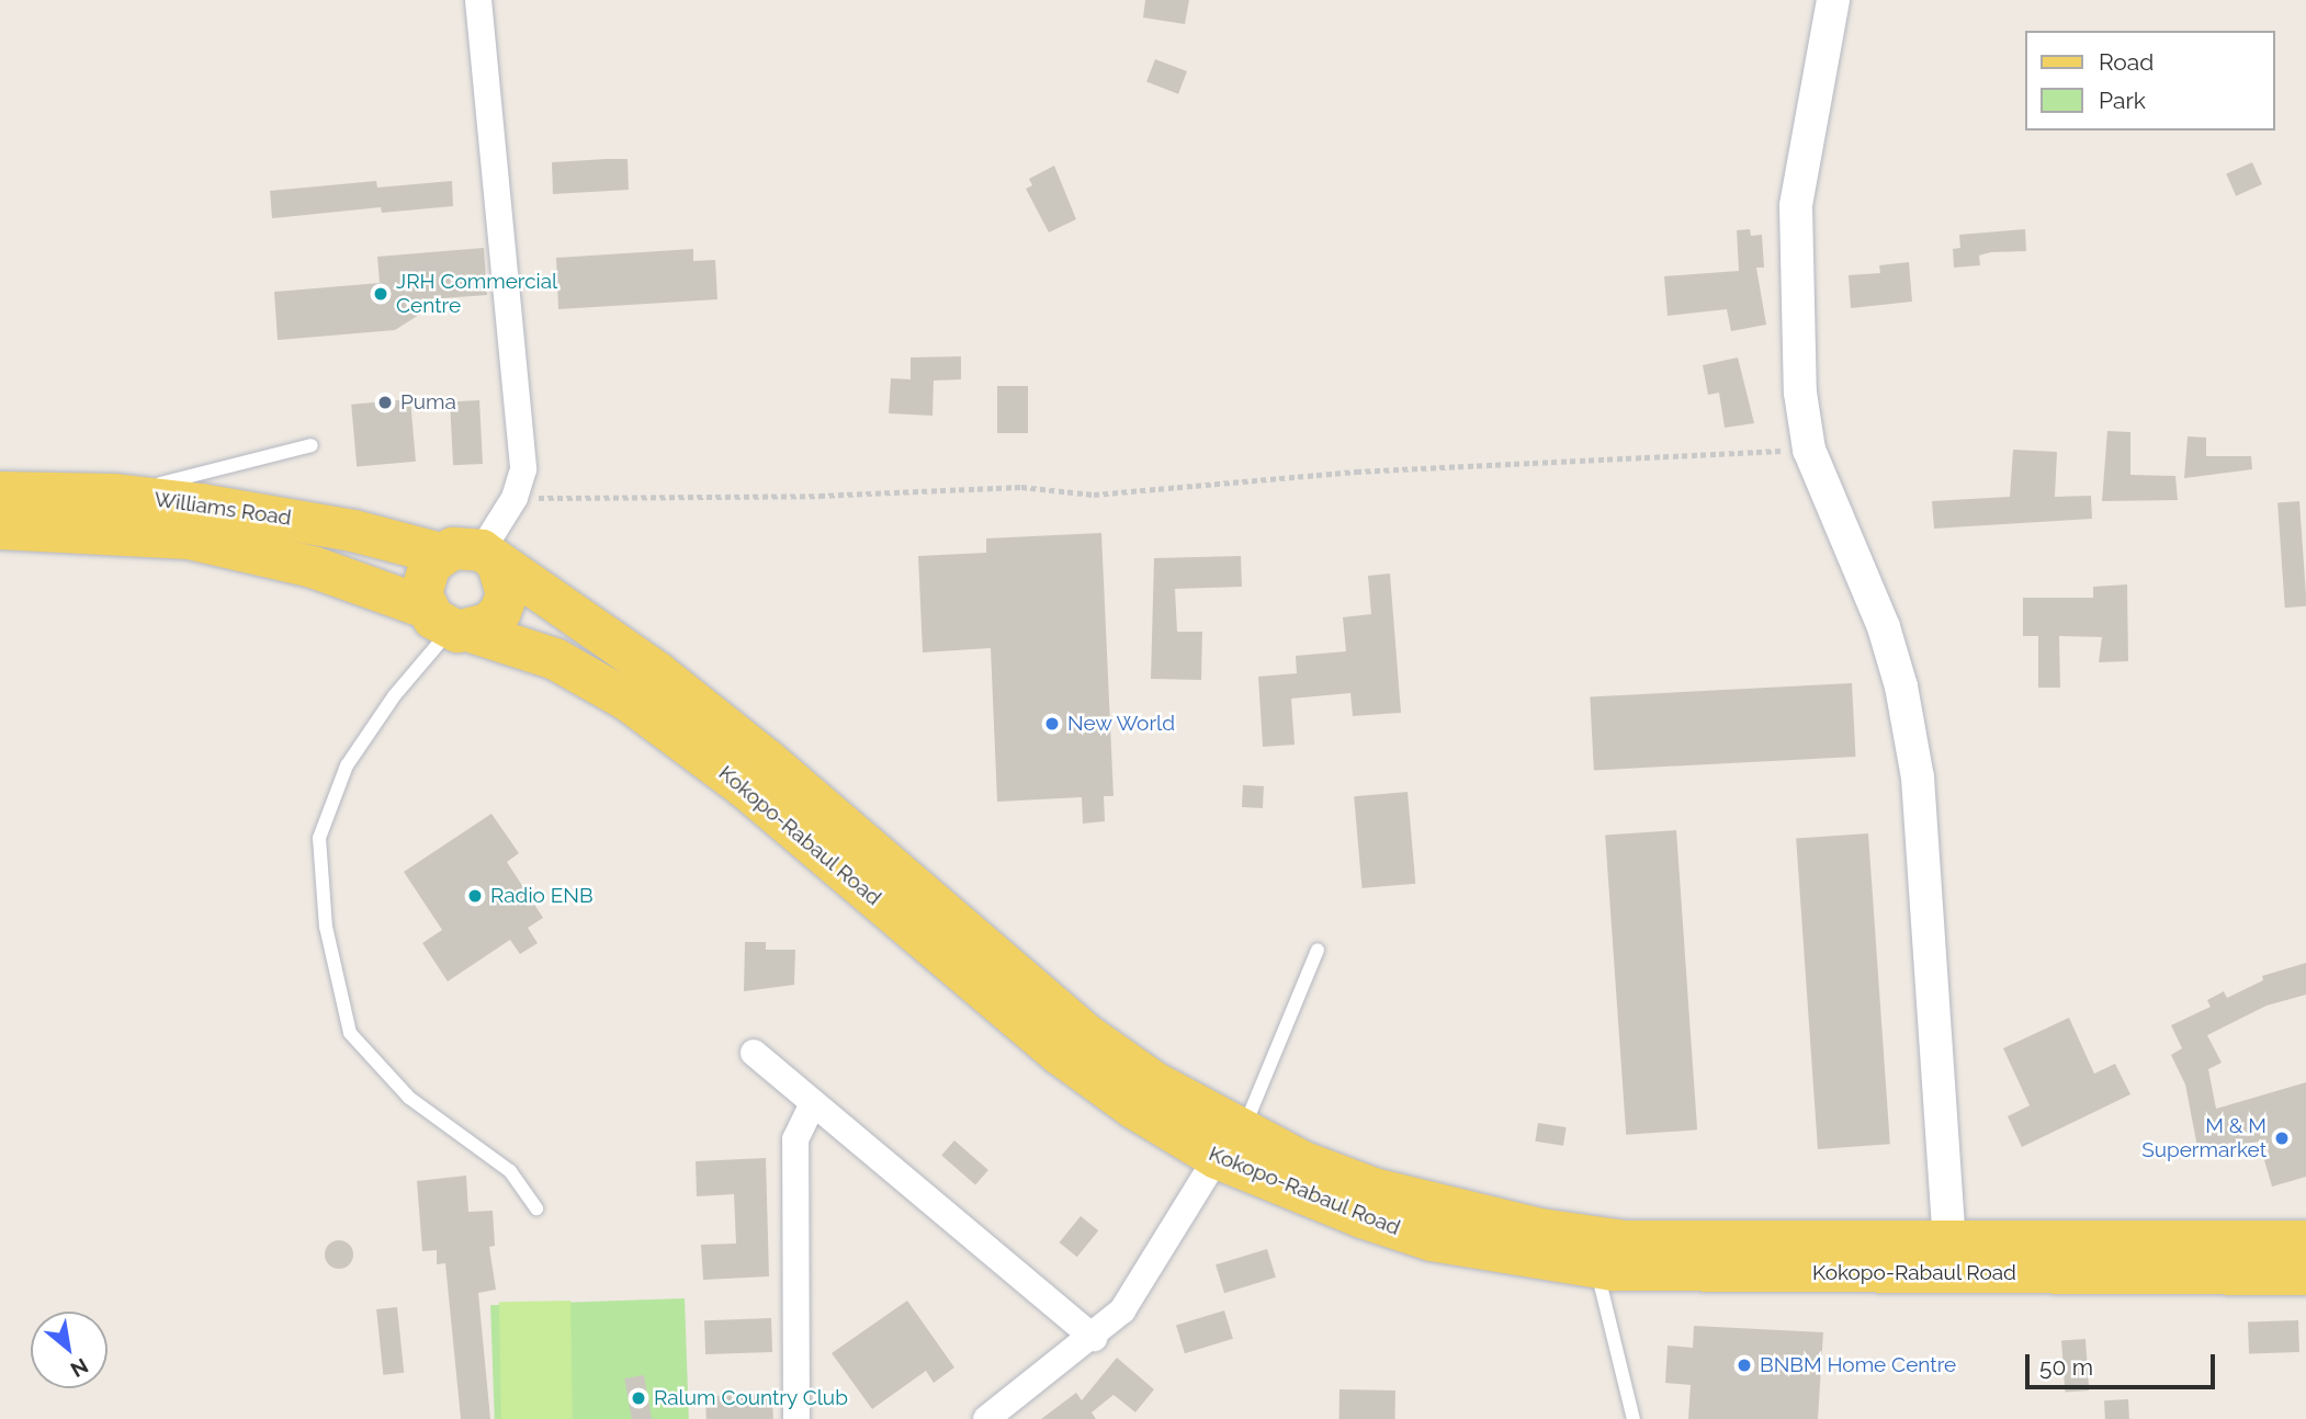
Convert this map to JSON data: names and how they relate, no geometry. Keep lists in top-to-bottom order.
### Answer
{
  "streets": {
    "main road": ["Williams Road", "Kokopo-Rabaul Road"]
  },
  "crossings": [
    ["Williams Road", "Kokopo-Rabaul Road"]
  ],
  "places": [
    "JRH Commercial Centre",
    "Puma",
    "New World",
    "Radio ENB",
    "M & M Supermarket",
    "BNBM Home Centre",
    "Ralum Country Club"
  ],
  "legend": ["Road", "Park"],
  "scale_bar": "50 m",
  "north": "bottom right"
}
